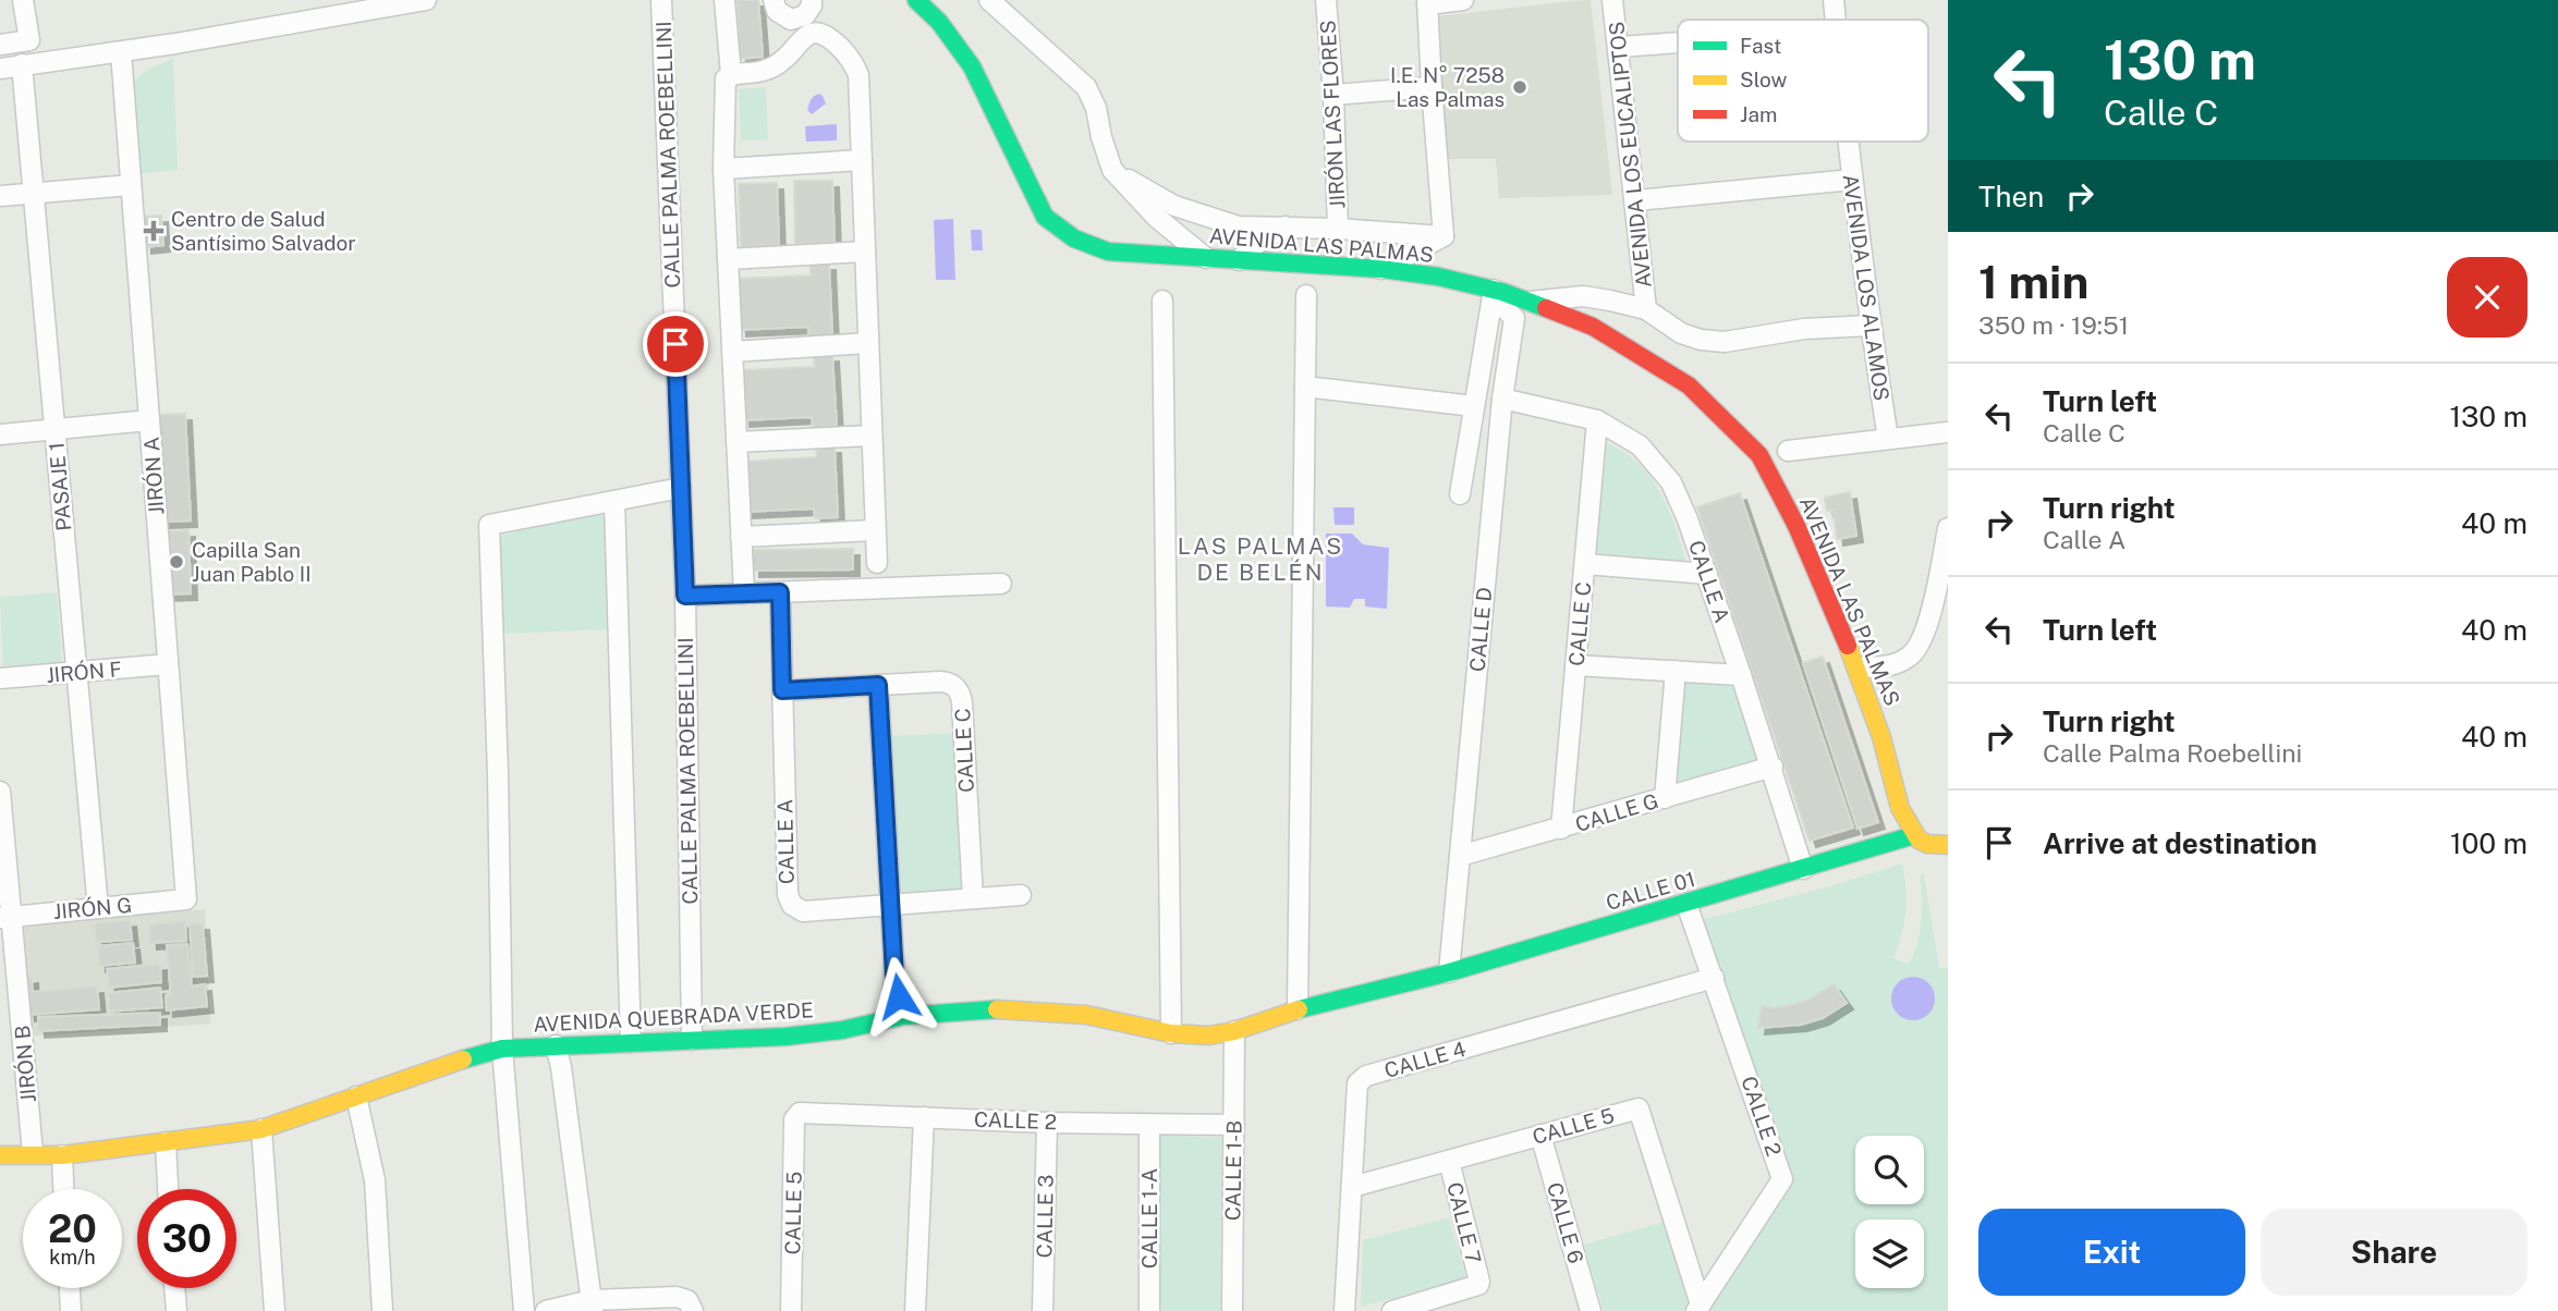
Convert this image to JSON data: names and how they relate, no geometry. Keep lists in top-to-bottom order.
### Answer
{
  "streets": {
    "street": [
      "JIRÓN LAS FLORES",
      "CALLE PALMA ROEBELLINI",
      "AVENIDA LOS EUCALIPTOS",
      "AVENIDA LAS PALMAS",
      "AVENIDA LOS ALAMOS",
      "JIRÓN A",
      "PASAJE 1",
      "CALLE A",
      "CALLE C",
      "CALLE D",
      "JIRÓN F",
      "CALLE G",
      "CALLE 01",
      "JIRÓN G",
      "AVENIDA QUEBRADA VERDE",
      "CALLE 4",
      "JIRÓN B",
      "CALLE 2",
      "CALLE 5",
      "CALLE 1-B",
      "CALLE 3",
      "CALLE 1-A",
      "CALLE 7",
      "CALLE 6"
    ]
  },
  "crossings": [
    ["CALLE PALMA ROEBELLINI", "AVENIDA QUEBRADA VERDE"],
    ["AVENIDA LAS PALMAS", "CALLE D"],
    ["AVENIDA LAS PALMAS", "CALLE 01"],
    ["JIRÓN A", "JIRÓN F"],
    ["JIRÓN A", "JIRÓN G"],
    ["PASAJE 1", "JIRÓN F"],
    ["PASAJE 1", "JIRÓN G"],
    ["CALLE A", "CALLE C"],
    ["CALLE A", "CALLE D"],
    ["CALLE A", "CALLE G"],
    ["CALLE A", "CALLE 01"],
    ["CALLE C", "CALLE G"],
    ["CALLE D", "CALLE G"],
    ["CALLE D", "CALLE 01"],
    ["CALLE 01", "AVENIDA QUEBRADA VERDE"],
    ["CALLE 01", "CALLE 2"],
    ["JIRÓN G", "JIRÓN B"],
    ["AVENIDA QUEBRADA VERDE", "JIRÓN B"],
    ["AVENIDA QUEBRADA VERDE", "CALLE 1-B"],
    ["CALLE 4", "CALLE 2"],
    ["CALLE 4", "CALLE 5"],
    ["CALLE 2", "CALLE 5"],
    ["CALLE 2", "CALLE 1-B"],
    ["CALLE 2", "CALLE 3"],
    ["CALLE 2", "CALLE 1-A"],
    ["CALLE 5", "CALLE 7"],
    ["CALLE 5", "CALLE 6"]
  ],
  "districts": ["LAS PALMAS DE BELÉN"],
  "places": {
    "other": ["I.E. N° 7258 Las Palmas", "Capilla San Juan Pablo II"],
    "health": ["Centro de Salud Santísimo Salvador"]
  },
  "legend": ["Fast", "Slow", "Jam"],
  "page": {
    "turn": ["130 m", "Calle C"],
    "then": "Then",
    "heading": ["1 min", "350 m · 19:51"],
    "list": [
      {
        "name": "Turn left",
        "note": "Calle C",
        "value": "130 m"
      },
      {
        "name": "Turn right",
        "note": "Calle A",
        "value": "40 m"
      },
      {
        "name": "Turn left",
        "value": "40 m"
      },
      {
        "name": "Turn right",
        "note": "Calle Palma Roebellini",
        "value": "40 m"
      },
      {
        "name": "Arrive at destination",
        "value": "100 m"
      }
    ],
    "speed": "20 km/h",
    "limit": "30",
    "buttons": ["Exit", "Share"]
  }
}
